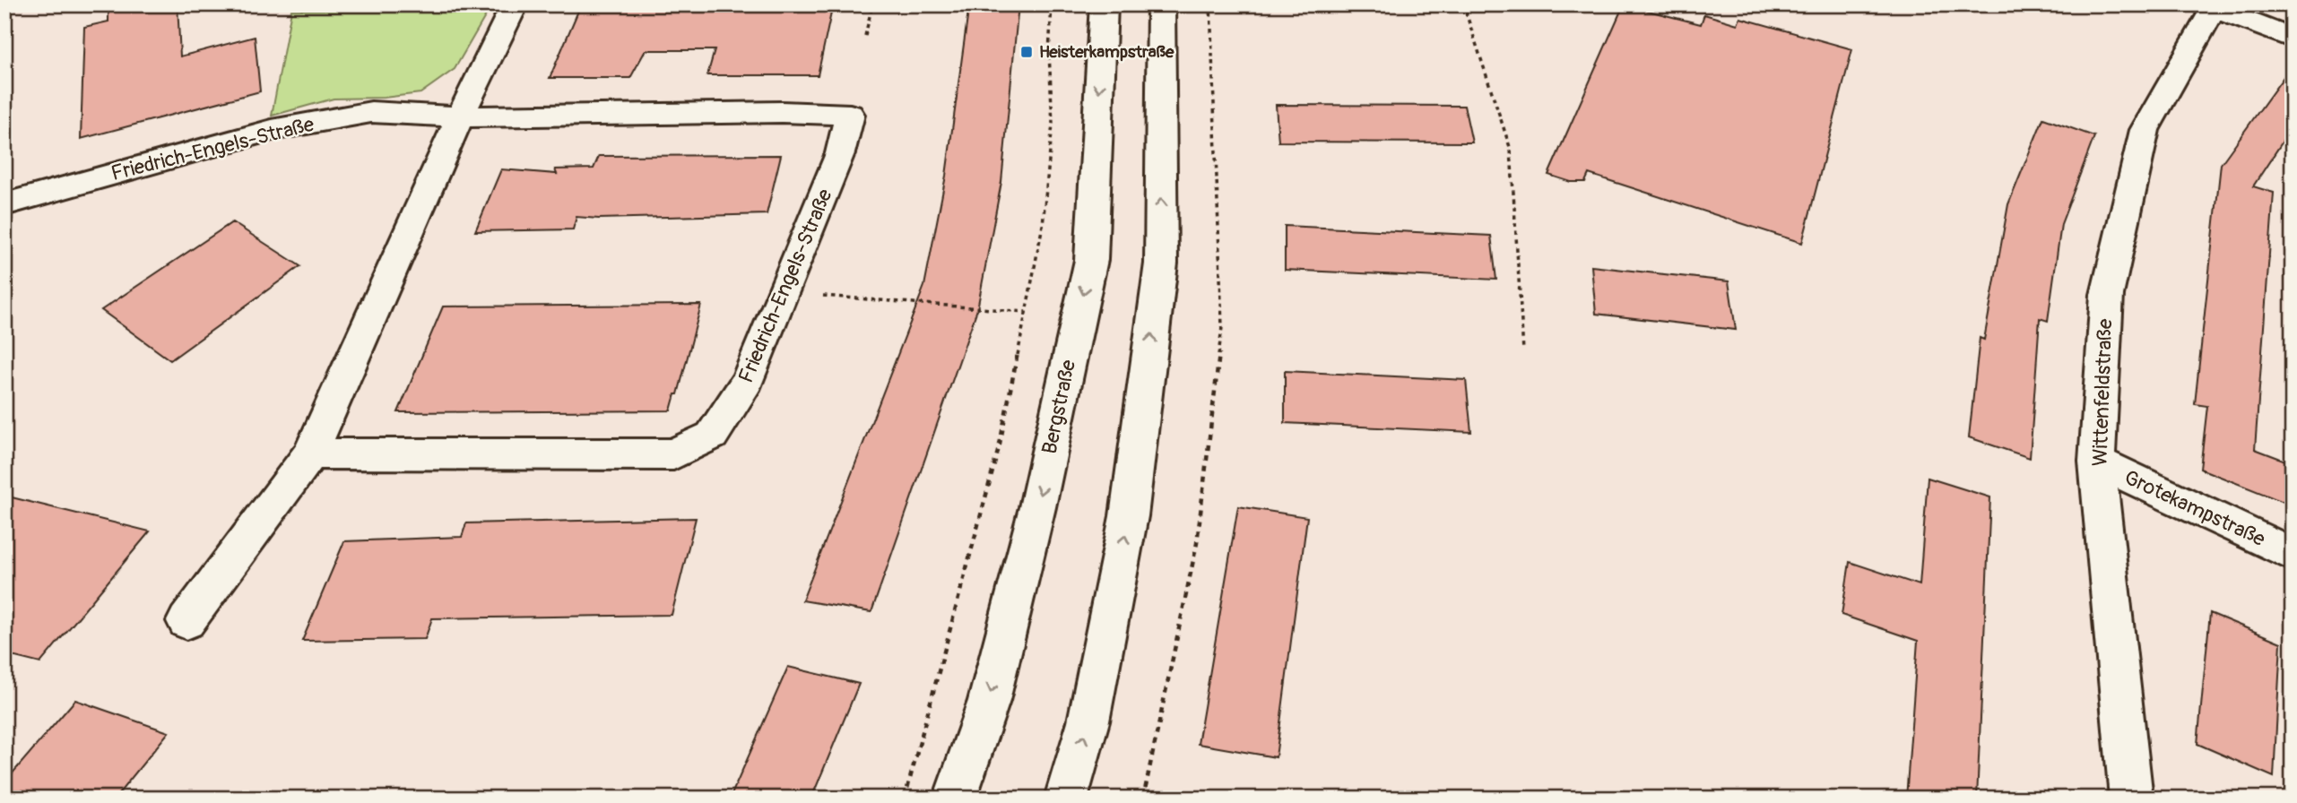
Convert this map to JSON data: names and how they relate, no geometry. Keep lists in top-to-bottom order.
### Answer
{
  "streets": {
    "street": [
      "Friedrich-Engels-Straße",
      "Wittenfeldstraße",
      "Bergstraße",
      "Grotekampstraße"
    ]
  },
  "crossings": [
    ["Wittenfeldstraße", "Grotekampstraße"]
  ],
  "places": {
    "transit": ["Heisterkampstraße"]
  }
}
